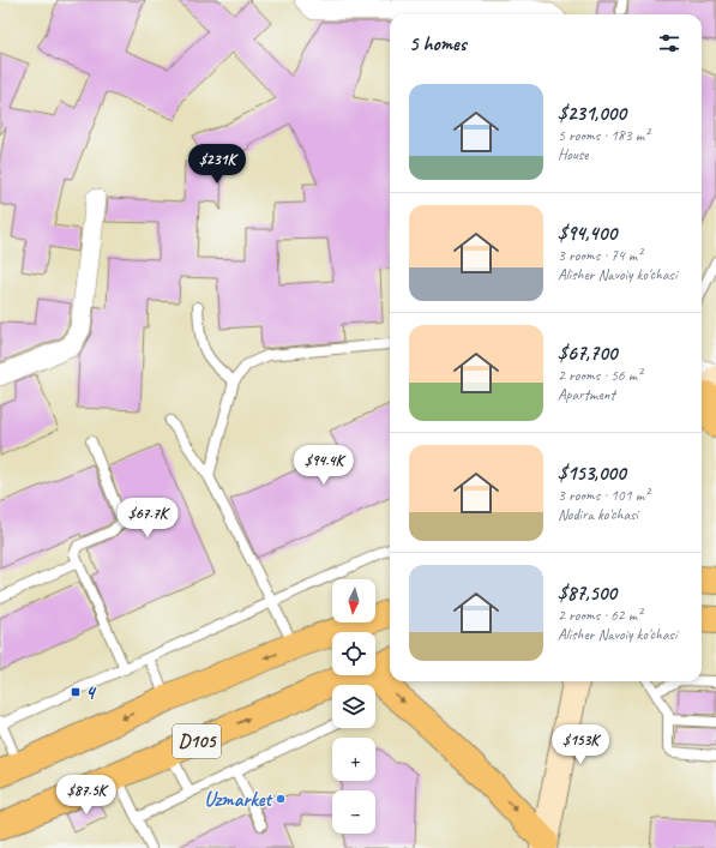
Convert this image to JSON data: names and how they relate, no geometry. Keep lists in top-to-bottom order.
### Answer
{
  "streets": {
    "main road": ["D105"]
  },
  "places": {
    "transit": ["4"],
    "other": ["Uzmarket"]
  },
  "north": "bottom",
  "page": {
    "heading": "5 homes",
    "list": [
      {
        "name": "$231,000",
        "note": "5 rooms · 183 m² · House"
      },
      {
        "name": "$94,400",
        "note": "3 rooms · 74 m² · Alisher Navoiy ko'chasi"
      },
      {
        "name": "$67,700",
        "note": "2 rooms · 56 m² · Apartment"
      },
      {
        "name": "$153,000",
        "note": "3 rooms · 101 m² · Nodira ko'chasi"
      },
      {
        "name": "$87,500",
        "note": "2 rooms · 62 m² · Alisher Navoiy ko'chasi"
      }
    ],
    "price": [
      "$231K",
      "$94.4K",
      "$67.7K",
      "$153K",
      "$87.5K"
    ],
    "map_buttons": ["+", "−"]
  }
}
